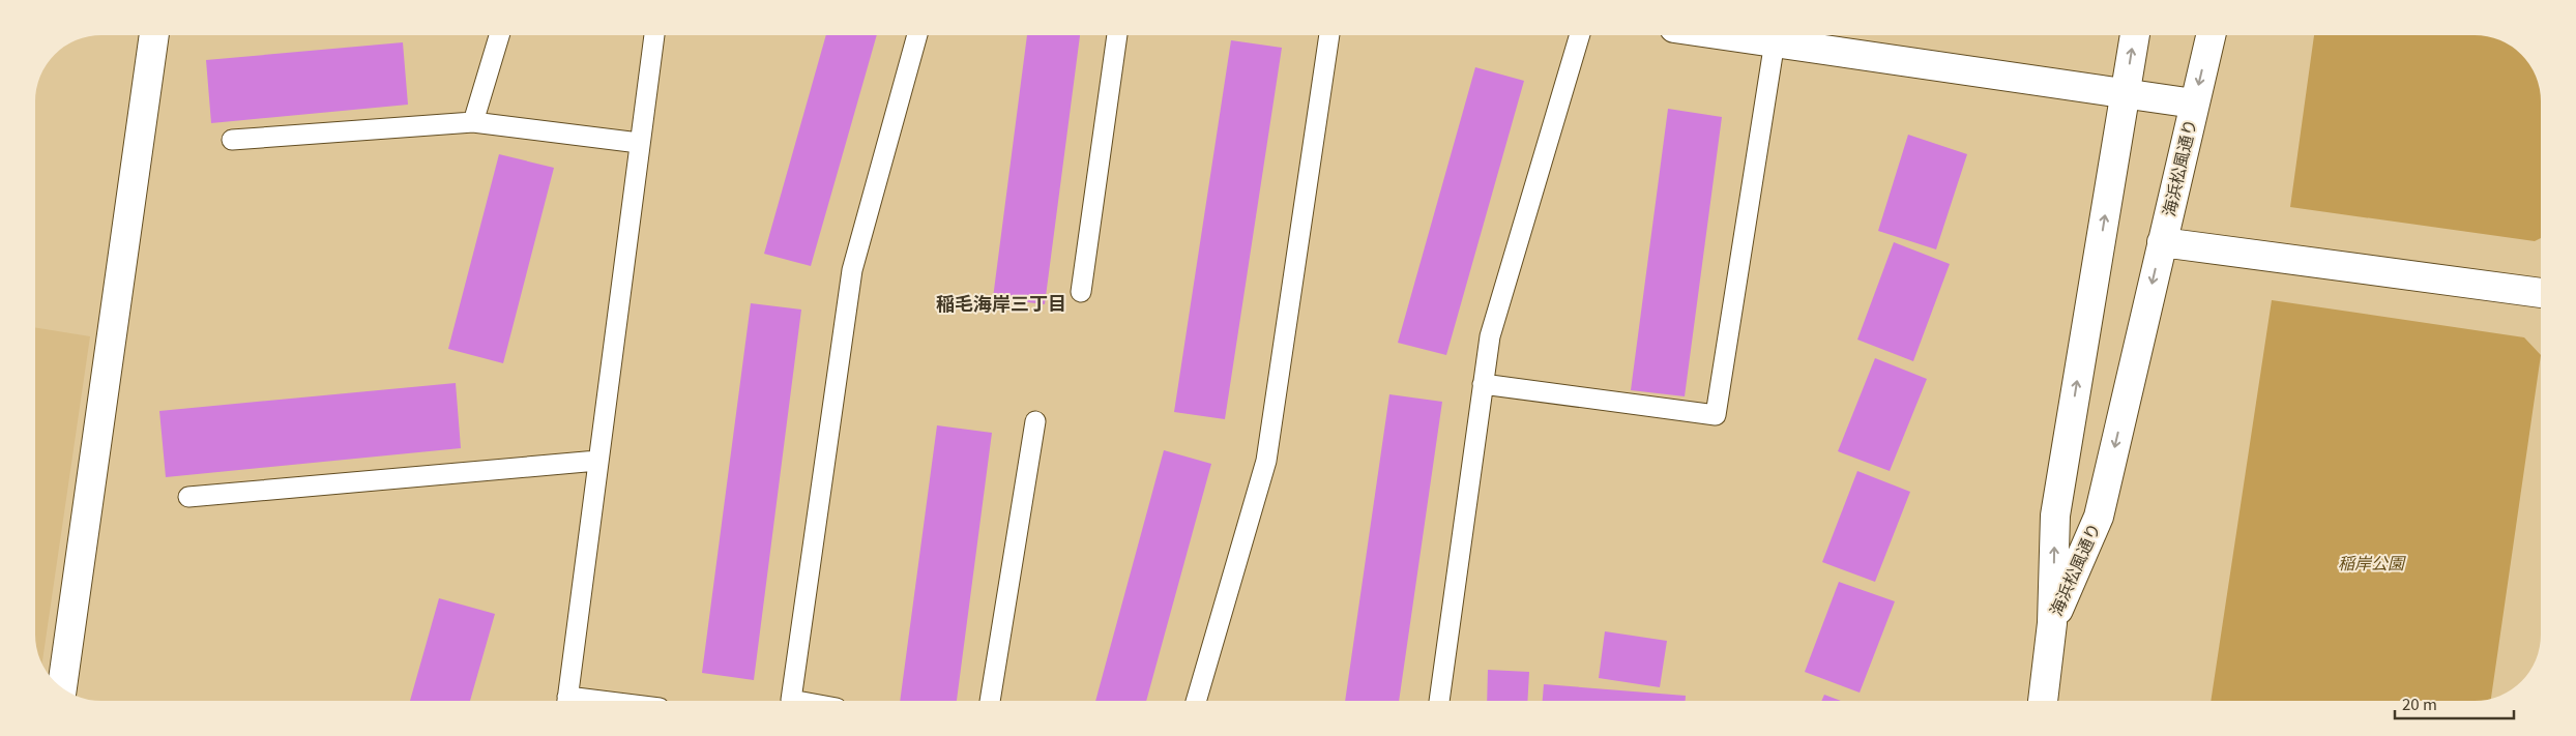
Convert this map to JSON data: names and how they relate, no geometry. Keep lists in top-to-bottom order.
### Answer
{
  "streets": {
    "street": ["海浜松風通り"]
  },
  "districts": ["稲毛海岸三丁目"],
  "parks": ["稲岸公園"],
  "scale_bar": "20 m"
}
